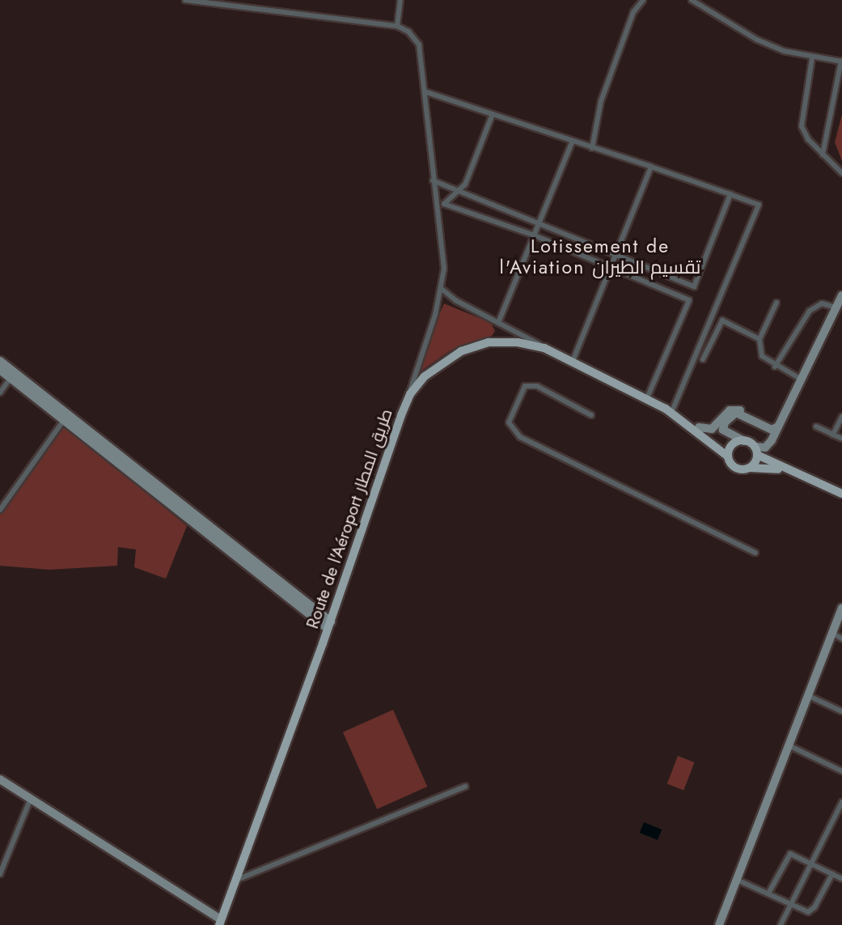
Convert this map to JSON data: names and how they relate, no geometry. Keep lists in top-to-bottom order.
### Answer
{
  "streets": {
    "main road": ["Route de l'Aéroport طريق المطار"]
  },
  "districts": ["Lotissement de l'Aviation تقسيم الطيران"]
}
